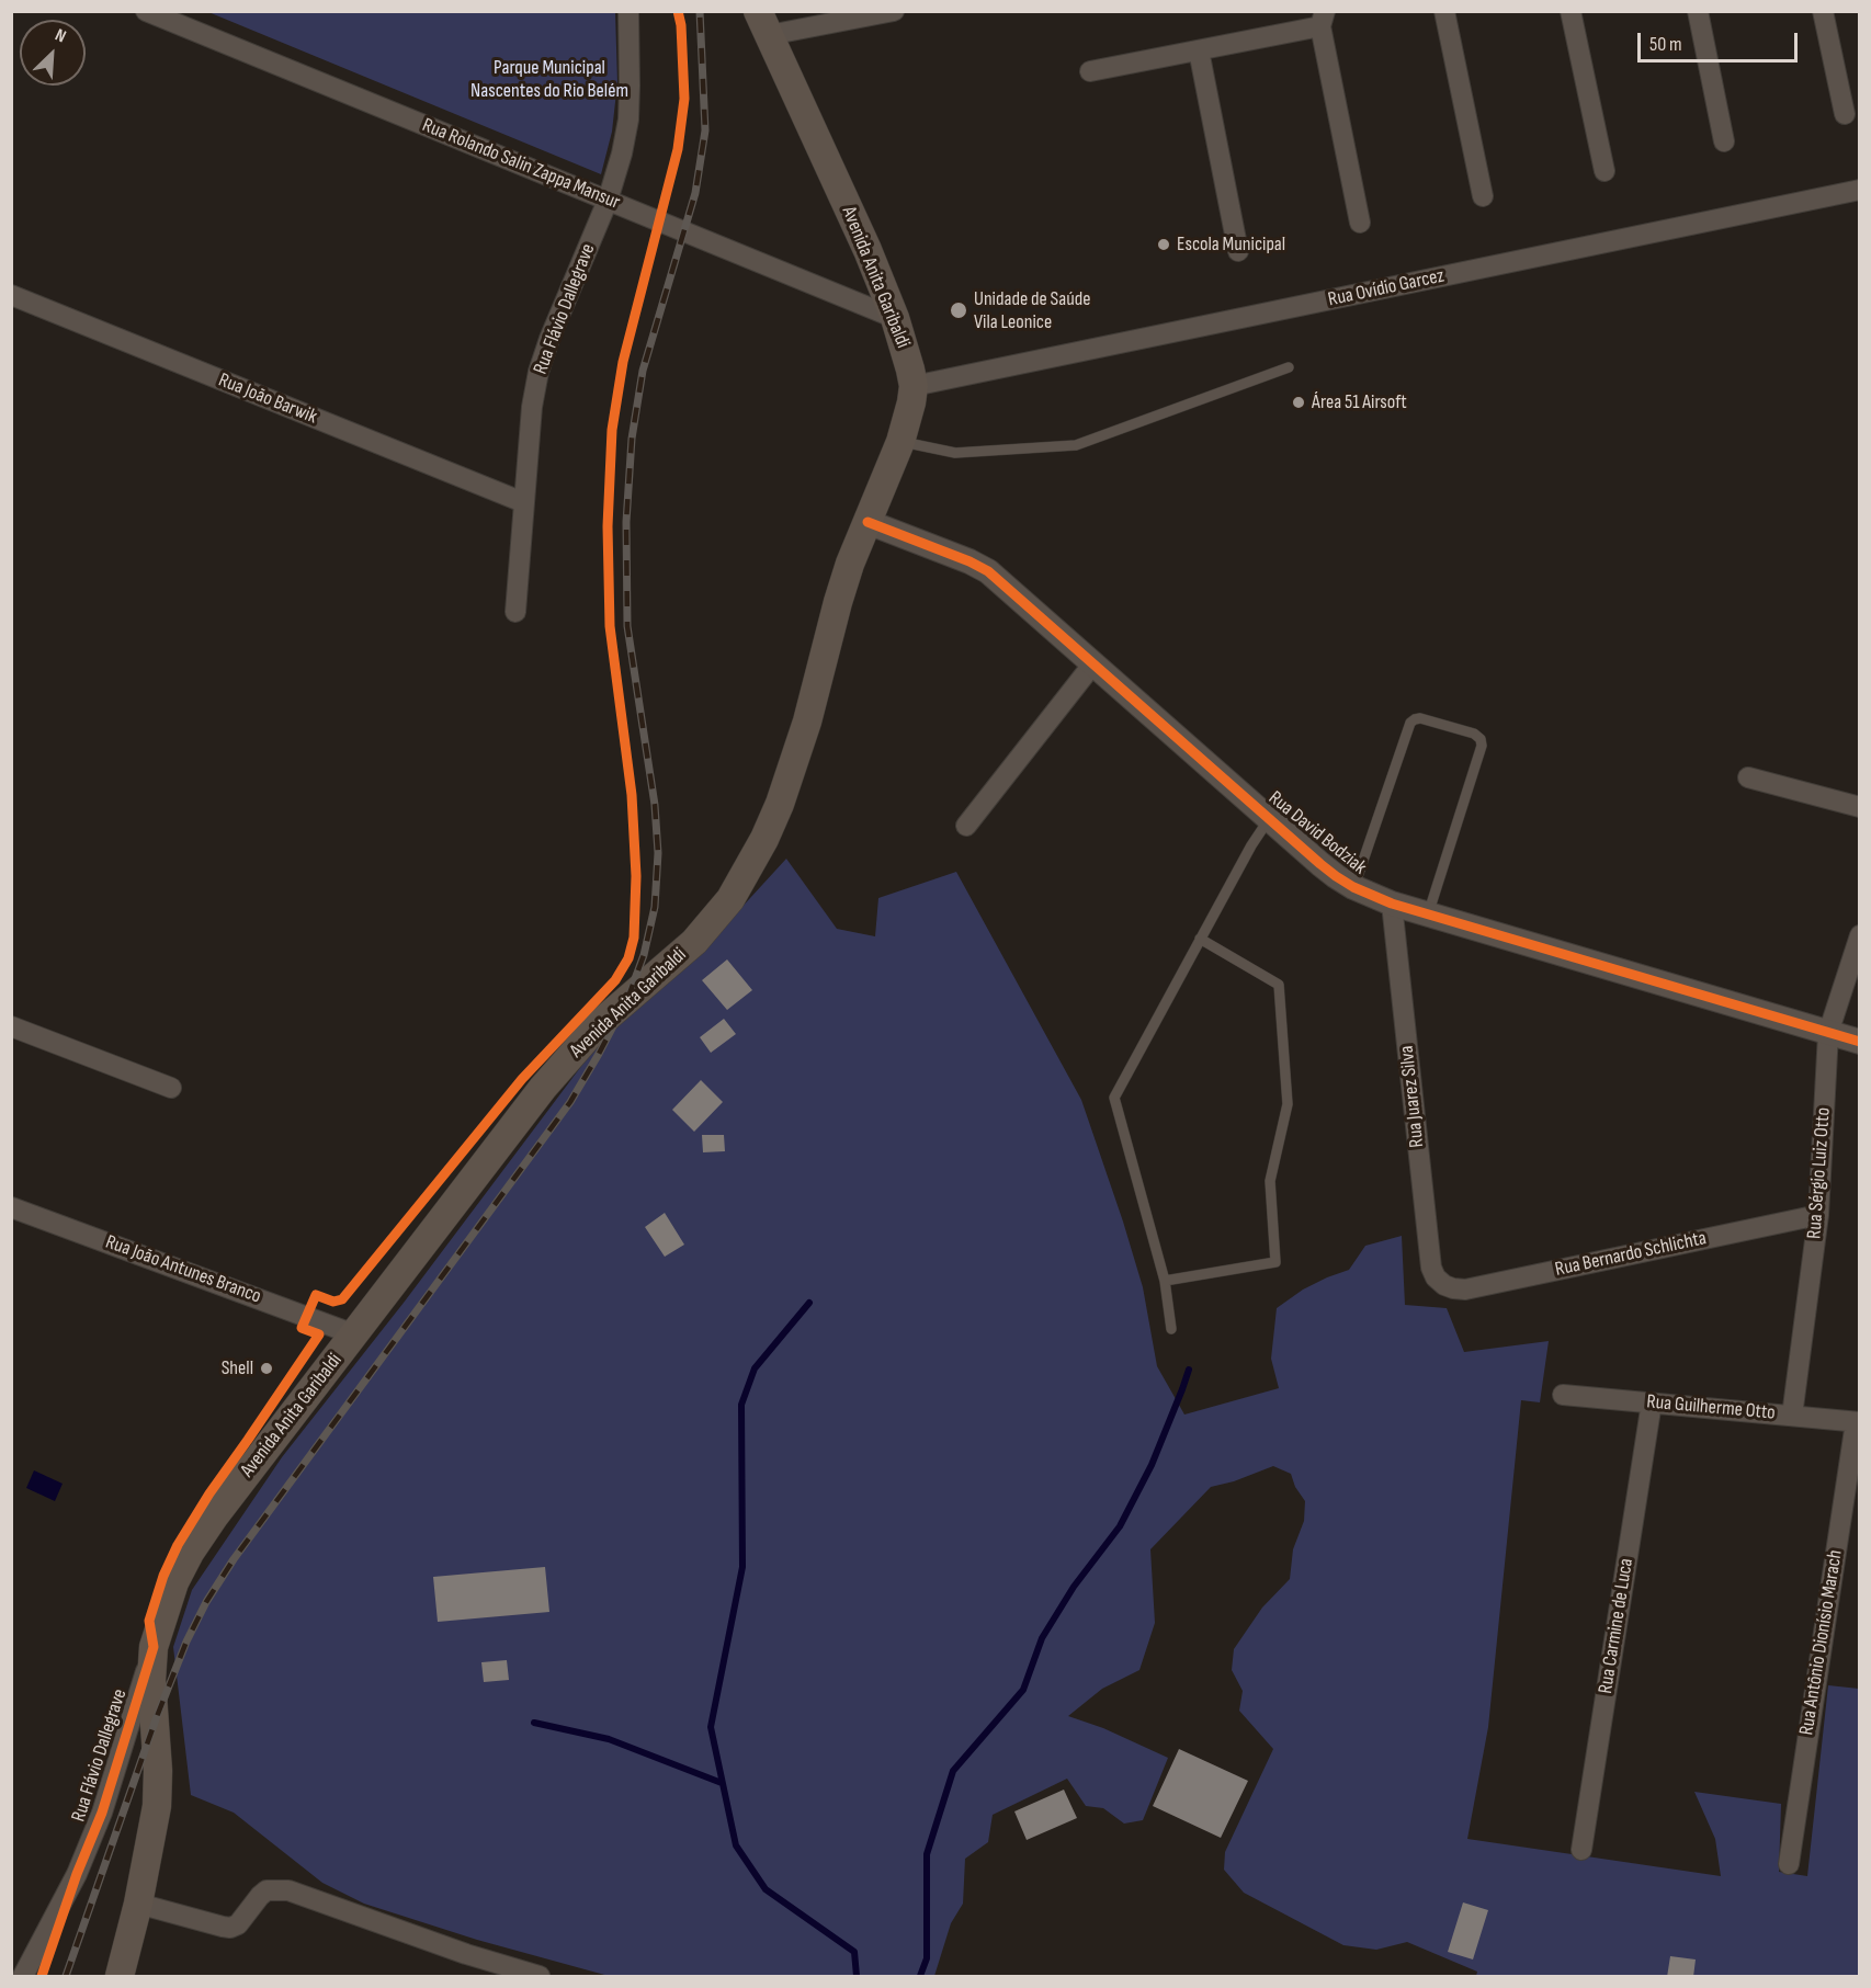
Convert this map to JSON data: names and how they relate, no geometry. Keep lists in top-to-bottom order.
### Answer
{
  "streets": {
    "main road": ["Avenida Anita Garibaldi"],
    "street": [
      "Rua Rolando Salin Zappa Mansur",
      "Rua Ovídio Garcez",
      "Rua Flávio Dallegrave",
      "Rua João Barwik",
      "Rua David Bodziak",
      "Rua Juarez Silva",
      "Rua Sérgio Luiz Otto",
      "Rua Bernardo Schlichta",
      "Rua João Antunes Branco",
      "Rua Guilherme Otto",
      "Rua Carmine de Luca",
      "Rua Antônio Dionísio Marach"
    ]
  },
  "crossings": [
    ["Rua Rolando Salin Zappa Mansur", "Avenida Anita Garibaldi"],
    ["Rua Rolando Salin Zappa Mansur", "Rua Flávio Dallegrave"],
    ["Avenida Anita Garibaldi", "Rua Ovídio Garcez"],
    ["Avenida Anita Garibaldi", "Rua Flávio Dallegrave"],
    ["Avenida Anita Garibaldi", "Rua David Bodziak"],
    ["Avenida Anita Garibaldi", "Rua João Antunes Branco"],
    ["Rua Flávio Dallegrave", "Rua João Barwik"],
    ["Rua David Bodziak", "Rua Juarez Silva"],
    ["Rua David Bodziak", "Rua Sérgio Luiz Otto"],
    ["Rua Juarez Silva", "Rua Bernardo Schlichta"],
    ["Rua Sérgio Luiz Otto", "Rua Bernardo Schlichta"],
    ["Rua Sérgio Luiz Otto", "Rua Guilherme Otto"],
    ["Rua Guilherme Otto", "Rua Carmine de Luca"],
    ["Rua Guilherme Otto", "Rua Antônio Dionísio Marach"]
  ],
  "parks": ["Parque Municipal Nascentes do Rio Belém"],
  "places": [
    "Escola Municipal",
    "Unidade de Saúde Vila Leonice",
    "Área 51 Airsoft",
    "Shell"
  ],
  "scale_bar": "50 m",
  "north": "top right"
}
